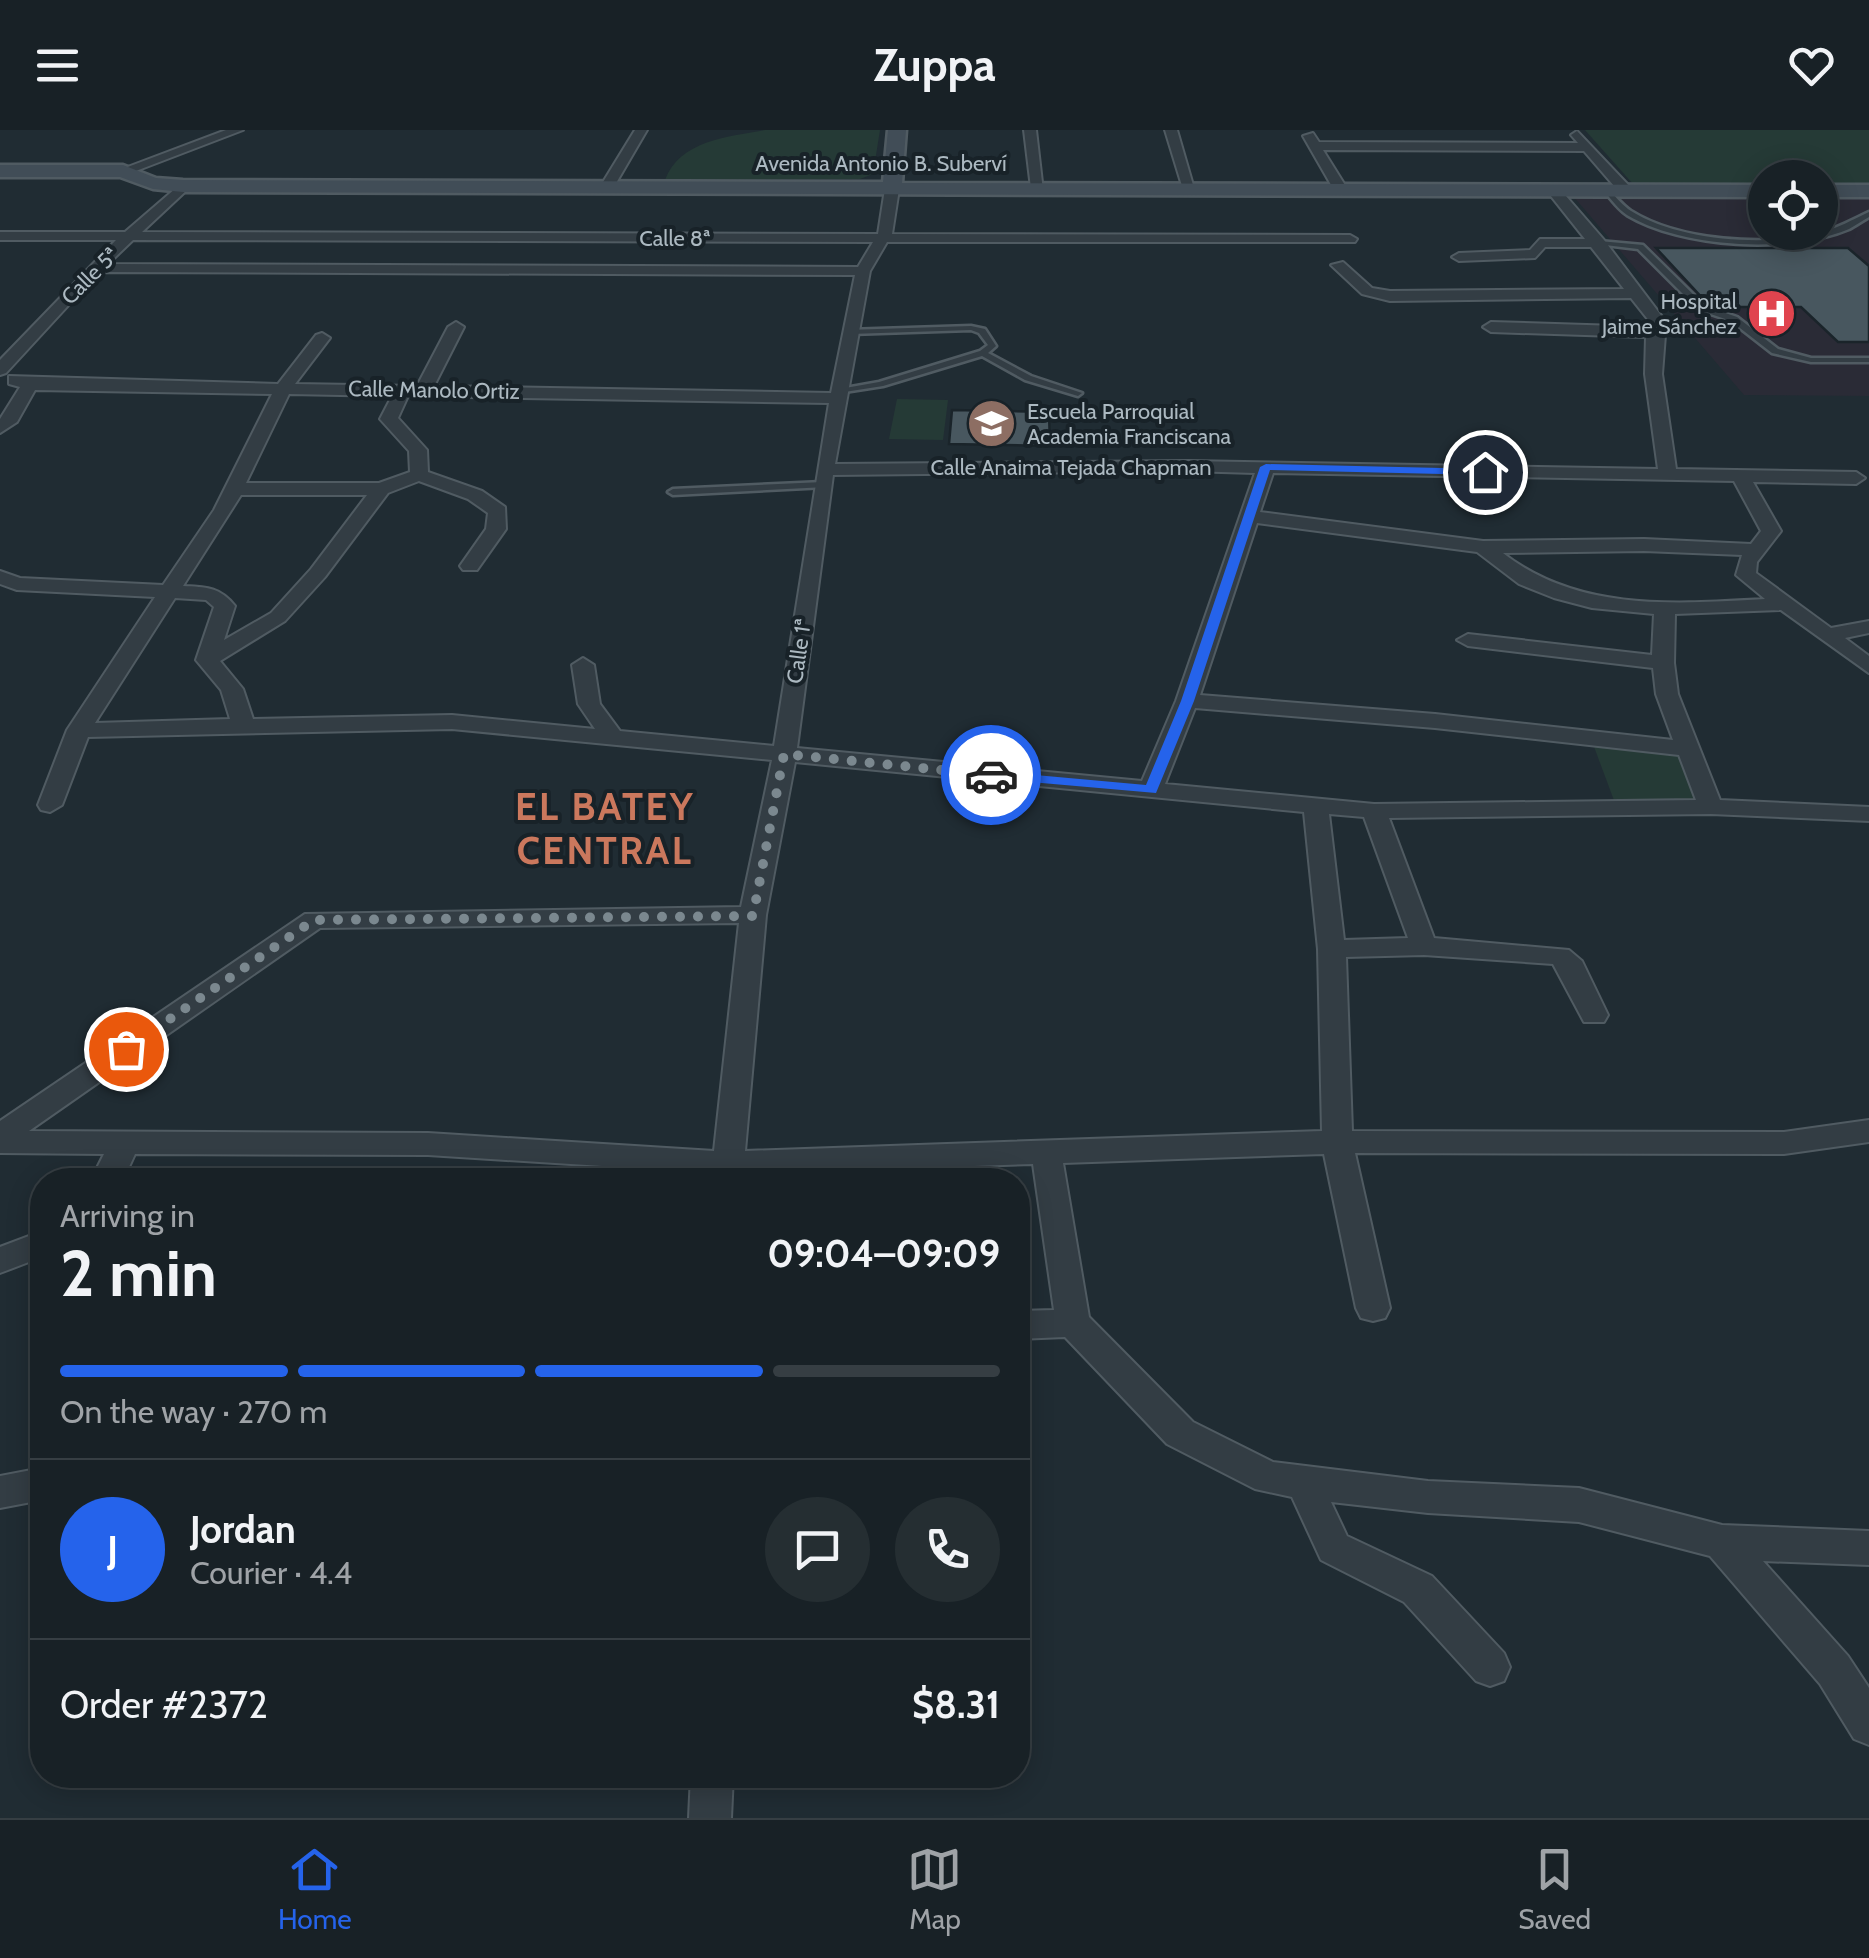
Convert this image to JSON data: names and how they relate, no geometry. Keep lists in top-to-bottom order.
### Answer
{
  "streets": {
    "main road": ["Avenida Antonio B. Suberví", "Calle 1ª"],
    "street": [
      "Calle 8ª",
      "Calle 5ª",
      "Calle Manolo Ortiz",
      "Calle Anaima Tejada Chapman"
    ]
  },
  "crossings": [
    ["Avenida Antonio B. Suberví", "Calle 5ª"],
    ["Avenida Antonio B. Suberví", "Calle 1ª"],
    ["Calle 8ª", "Calle 5ª"],
    ["Calle 8ª", "Calle 1ª"],
    ["Calle 5ª", "Calle Manolo Ortiz"],
    ["Calle Manolo Ortiz", "Calle 1ª"],
    ["Calle Anaima Tejada Chapman", "Calle 1ª"]
  ],
  "districts": ["EL BATEY CENTRAL"],
  "places": {
    "hospital": ["Hospital Jaime Sánchez"],
    "school or university": ["Escuela Parroquial Academia Franciscana"]
  },
  "page": {
    "header": "Zuppa",
    "heading": ["2 min", "Arriving in", "09:04–09:09"],
    "panel": [
      "Jordan",
      "Courier · 4.4",
      "Order #2372",
      "$8.31"
    ],
    "bar": "On the way · 270 m",
    "round": "J",
    "tabs": ["Home", "Map", "Saved"]
  }
}
